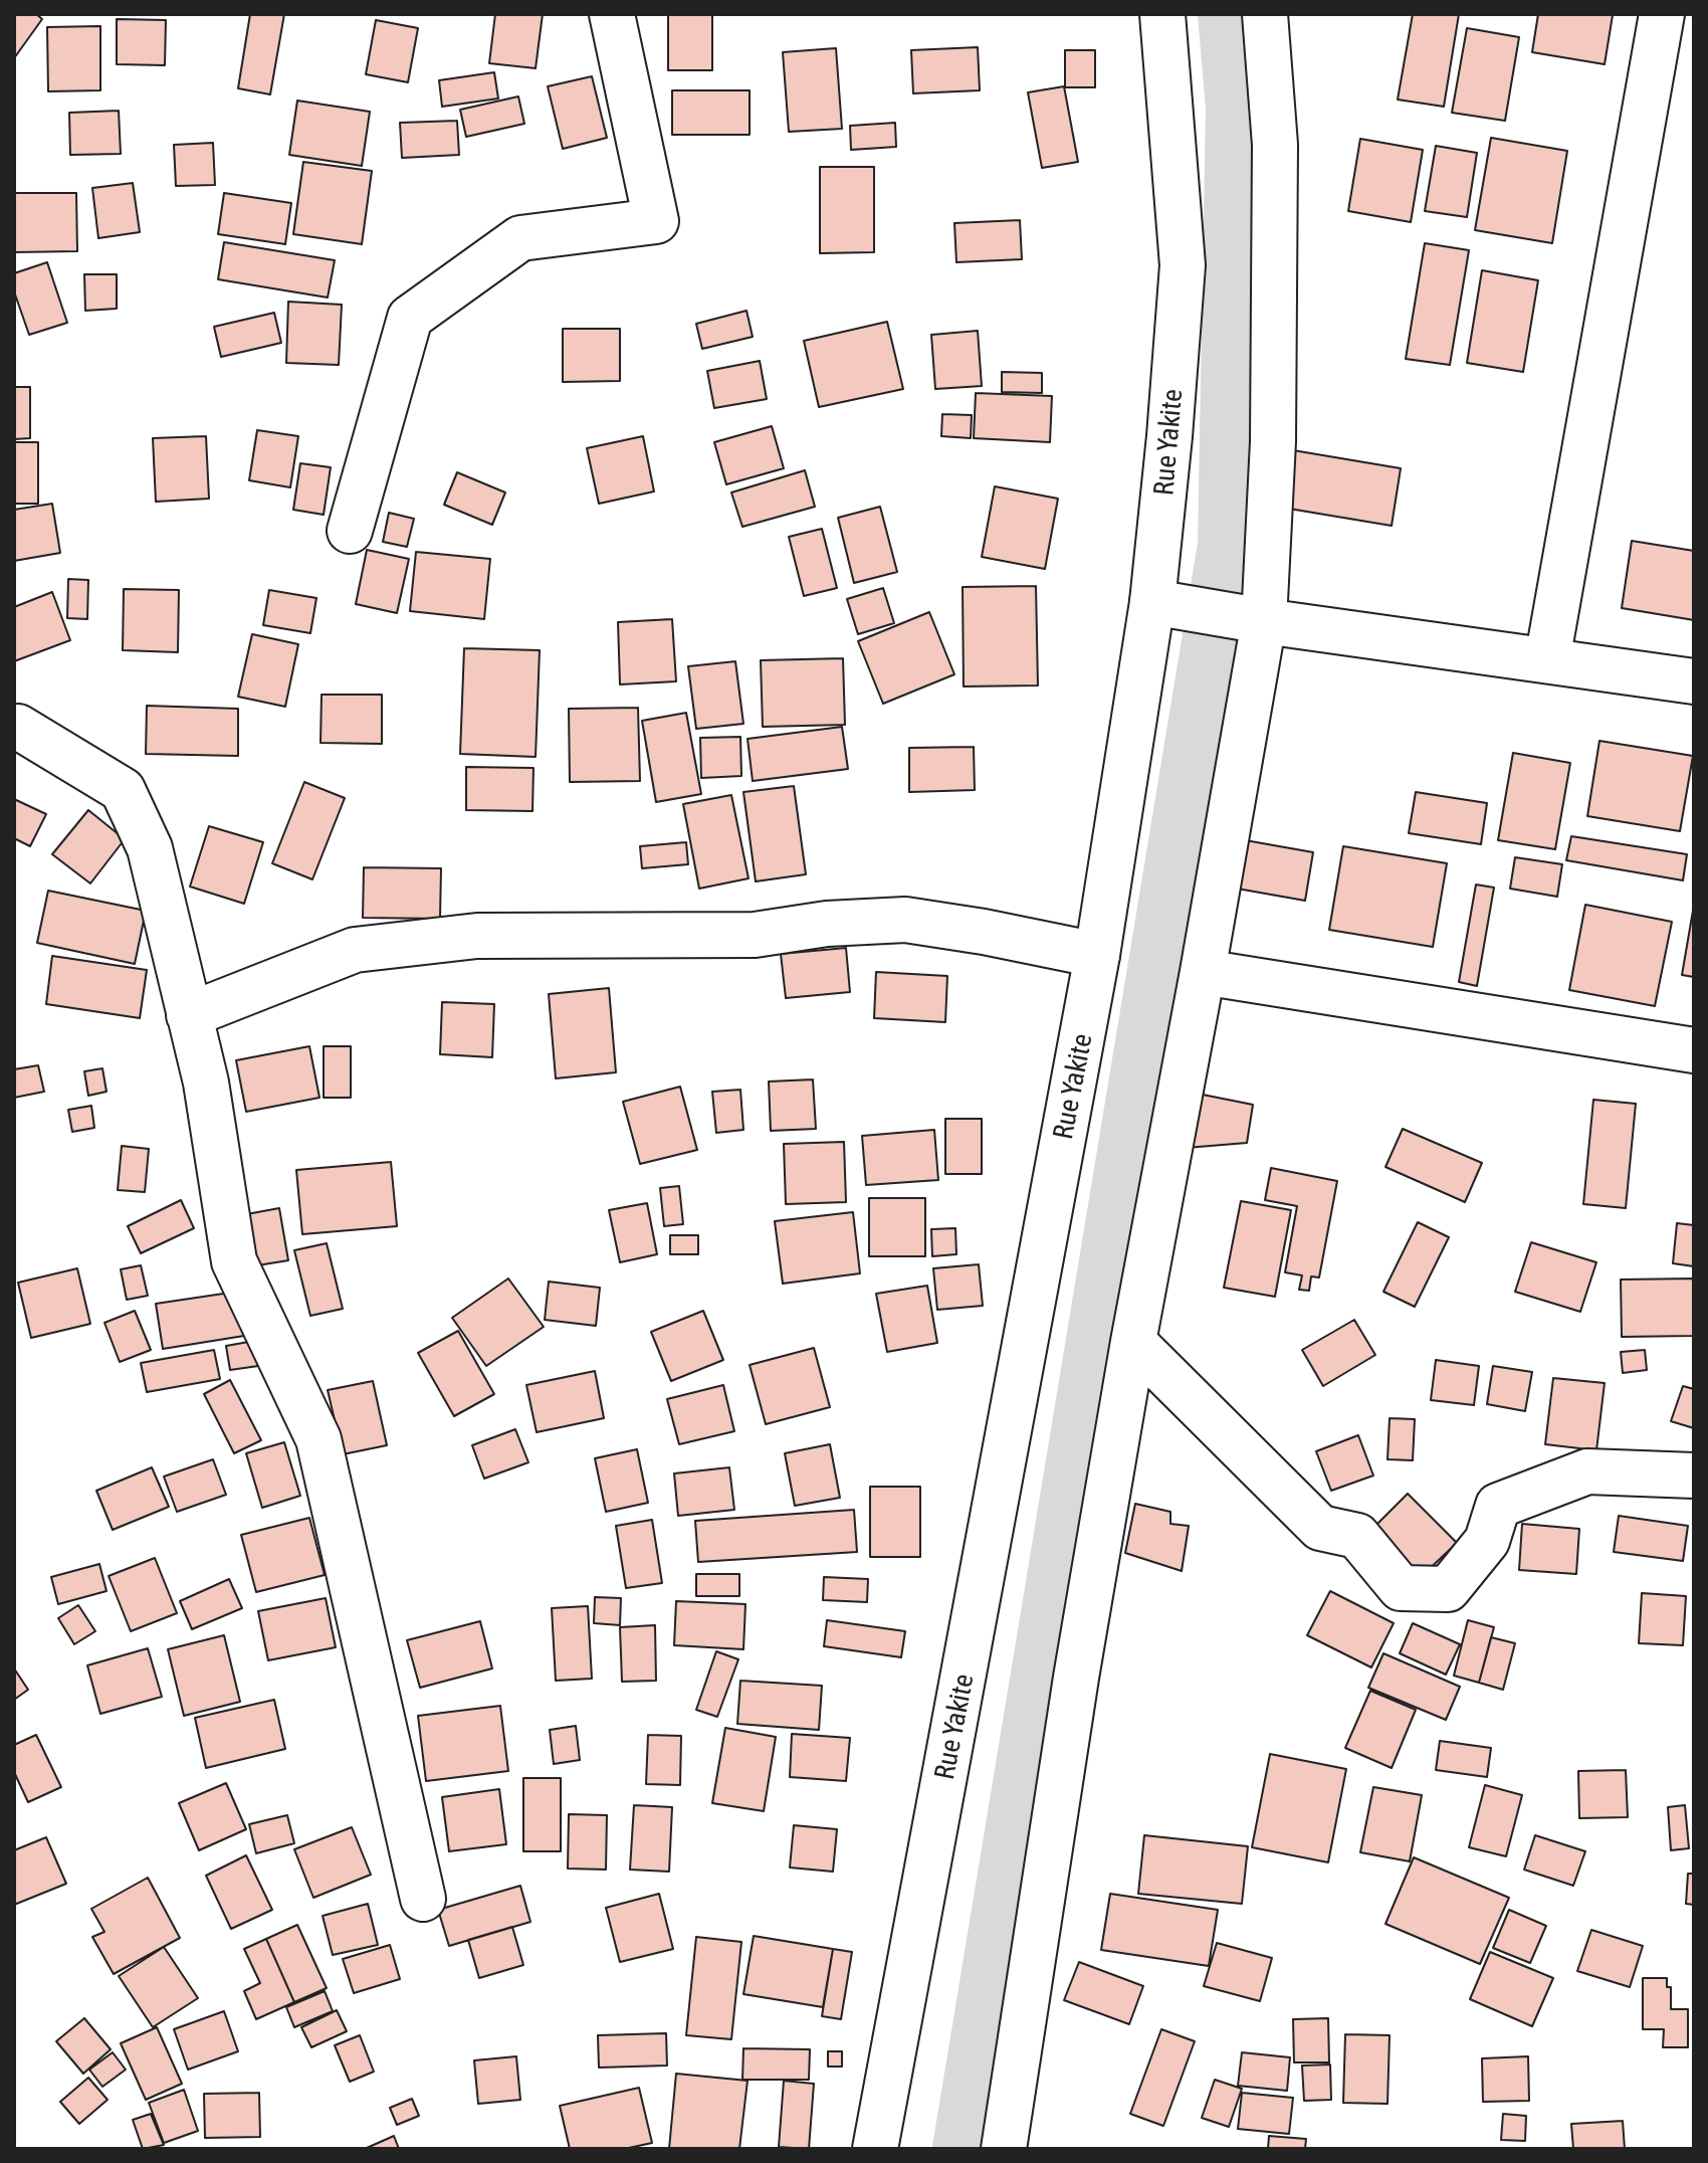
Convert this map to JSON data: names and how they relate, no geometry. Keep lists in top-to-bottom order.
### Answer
{
  "streets": {
    "street": ["Rue Yakite"]
  }
}
